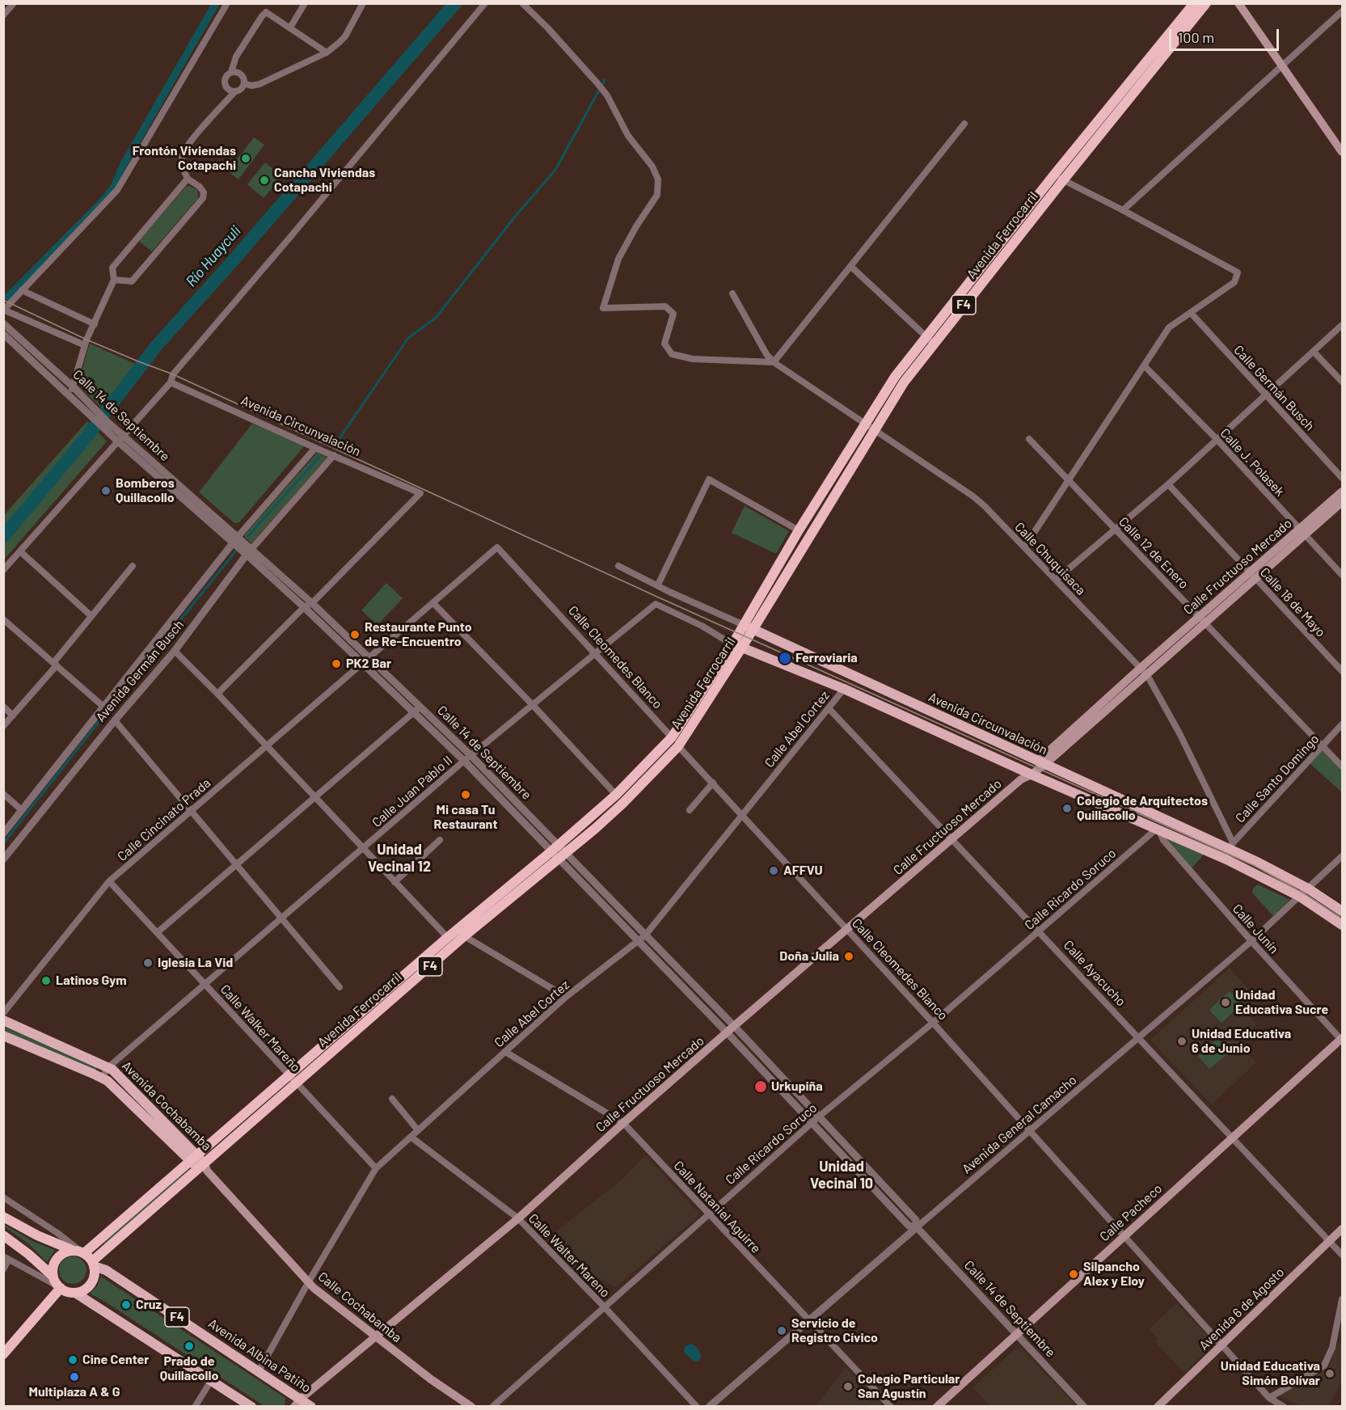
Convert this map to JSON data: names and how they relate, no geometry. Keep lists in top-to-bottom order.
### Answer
{
  "streets": {
    "highway": ["Avenida Ferrocarril", "F4"],
    "main road": [
      "Avenida Circunvalación",
      "Calle Fructuoso Mercado",
      "Avenida Cochabamba",
      "Calle Pacheco",
      "Calle Cochabamba",
      "Avenida 6 de Agosto",
      "Avenida Albina Patiño"
    ],
    "street": [
      "Calle Germán Busch",
      "Calle 14 de Septiembre",
      "Calle J. Polasek",
      "Calle 12 de Enero",
      "Calle Chuquisaca",
      "Calle 18 de Mayo",
      "Calle Cleomedes Blanco",
      "Avenida Germán Busch",
      "Calle Abel Cortez",
      "Calle Santo Domingo",
      "Calle Juan Pablo II",
      "Calle Cincinato Prada",
      "Calle Ricardo Soruco",
      "Calle Junín",
      "Calle Ayacucho",
      "Calle Walker Mareño",
      "Avenida General Camacho",
      "Calle Nataniel Aguirre",
      "Calle Walter Mareno"
    ]
  },
  "crossings": [
    ["Avenida Ferrocarril", "F4"],
    ["Avenida Ferrocarril", "Calle 14 de Septiembre"],
    ["Avenida Ferrocarril", "Avenida Circunvalación"],
    ["Avenida Ferrocarril", "Calle Chuquisaca"],
    ["Avenida Ferrocarril", "Calle Cleomedes Blanco"],
    ["Avenida Ferrocarril", "Calle Walker Mareño"],
    ["Avenida Ferrocarril", "Avenida Cochabamba"],
    ["Avenida Ferrocarril", "Calle Cochabamba"],
    ["Avenida Ferrocarril", "Avenida Albina Patiño"],
    ["F4", "Avenida Albina Patiño"],
    ["Calle 14 de Septiembre", "Avenida Circunvalación"],
    ["Calle 14 de Septiembre", "Calle Fructuoso Mercado"],
    ["Calle 14 de Septiembre", "Avenida Germán Busch"],
    ["Calle 14 de Septiembre", "Calle Abel Cortez"],
    ["Calle 14 de Septiembre", "Calle Juan Pablo II"],
    ["Calle 14 de Septiembre", "Calle Cincinato Prada"],
    ["Calle 14 de Septiembre", "Calle Ricardo Soruco"],
    ["Calle 14 de Septiembre", "Avenida General Camacho"],
    ["Calle 14 de Septiembre", "Calle Pacheco"],
    ["Avenida Circunvalación", "Calle Chuquisaca"],
    ["Avenida Circunvalación", "Calle Fructuoso Mercado"],
    ["Avenida Circunvalación", "Avenida Germán Busch"],
    ["Avenida Circunvalación", "Calle Abel Cortez"],
    ["Avenida Circunvalación", "Calle Santo Domingo"],
    ["Avenida Circunvalación", "Calle Juan Pablo II"],
    ["Avenida Circunvalación", "Calle Ricardo Soruco"],
    ["Avenida Circunvalación", "Calle Junín"],
    ["Avenida Circunvalación", "Avenida General Camacho"],
    ["Calle J. Polasek", "Calle Fructuoso Mercado"],
    ["Calle 12 de Enero", "Calle Fructuoso Mercado"],
    ["Calle 12 de Enero", "Calle Santo Domingo"],
    ["Calle Chuquisaca", "Calle Fructuoso Mercado"],
    ["Calle Chuquisaca", "Calle Santo Domingo"],
    ["Calle Fructuoso Mercado", "Calle 18 de Mayo"],
    ["Calle Fructuoso Mercado", "Calle Cleomedes Blanco"],
    ["Calle Fructuoso Mercado", "Calle Ayacucho"],
    ["Calle Fructuoso Mercado", "Calle Nataniel Aguirre"],
    ["Calle Fructuoso Mercado", "Calle Walter Mareno"],
    ["Calle Fructuoso Mercado", "Calle Cochabamba"],
    ["Calle Fructuoso Mercado", "Avenida Albina Patiño"],
    ["Calle Cleomedes Blanco", "Calle Abel Cortez"],
    ["Calle Cleomedes Blanco", "Calle Juan Pablo II"],
    ["Calle Cleomedes Blanco", "Calle Cincinato Prada"],
    ["Calle Cleomedes Blanco", "Calle Ricardo Soruco"],
    ["Calle Cleomedes Blanco", "Avenida General Camacho"],
    ["Calle Cleomedes Blanco", "Calle Pacheco"],
    ["Calle Cleomedes Blanco", "Avenida 6 de Agosto"],
    ["Calle Abel Cortez", "Calle Ayacucho"],
    ["Calle Abel Cortez", "Calle Walker Mareño"],
    ["Calle Abel Cortez", "Calle Nataniel Aguirre"],
    ["Calle Abel Cortez", "Calle Walter Mareno"],
    ["Calle Abel Cortez", "Calle Cochabamba"],
    ["Calle Abel Cortez", "Avenida Albina Patiño"],
    ["Calle Juan Pablo II", "Calle Walker Mareño"],
    ["Calle Juan Pablo II", "Avenida Cochabamba"],
    ["Calle Cincinato Prada", "Calle Walker Mareño"],
    ["Calle Ricardo Soruco", "Calle Junín"],
    ["Calle Ricardo Soruco", "Calle Ayacucho"],
    ["Calle Ricardo Soruco", "Calle Nataniel Aguirre"],
    ["Calle Ricardo Soruco", "Calle Walter Mareno"],
    ["Calle Junín", "Avenida General Camacho"],
    ["Calle Junín", "Calle Pacheco"],
    ["Calle Ayacucho", "Avenida General Camacho"],
    ["Calle Ayacucho", "Calle Pacheco"],
    ["Calle Ayacucho", "Avenida 6 de Agosto"],
    ["Avenida Cochabamba", "Calle Cochabamba"],
    ["Avenida General Camacho", "Calle Nataniel Aguirre"]
  ],
  "districts": ["Unidad Vecinal 12", "Unidad Vecinal 10"],
  "water": ["Río Huayculi"],
  "places": [
    "Frontón Viviendas Cotapachi",
    "Cancha Viviendas Cotapachi",
    "Bomberos Quillacollo",
    "Restaurante Punto de Re-Encuentro",
    "Ferroviaria",
    "PK2 Bar",
    "Mi casa Tu Restaurant",
    "Colegio de Arquitectos Quillacollo",
    "AFFVU",
    "Doña Julia",
    "Iglesia La Vid",
    "Latinos Gym",
    "Unidad Educativa Sucre",
    "Unidad Educativa 6 de Junio",
    "Urkupiña",
    "Silpancho Alex y Eloy",
    "Cruz",
    "Servicio de Registro Cívico",
    "Prado de Quillacollo",
    "Cine Center",
    "Unidad Educativa Simón Bolívar",
    "Multiplaza A & G",
    "Colegio Particular San Agustín"
  ],
  "scale_bar": "100 m"
}
